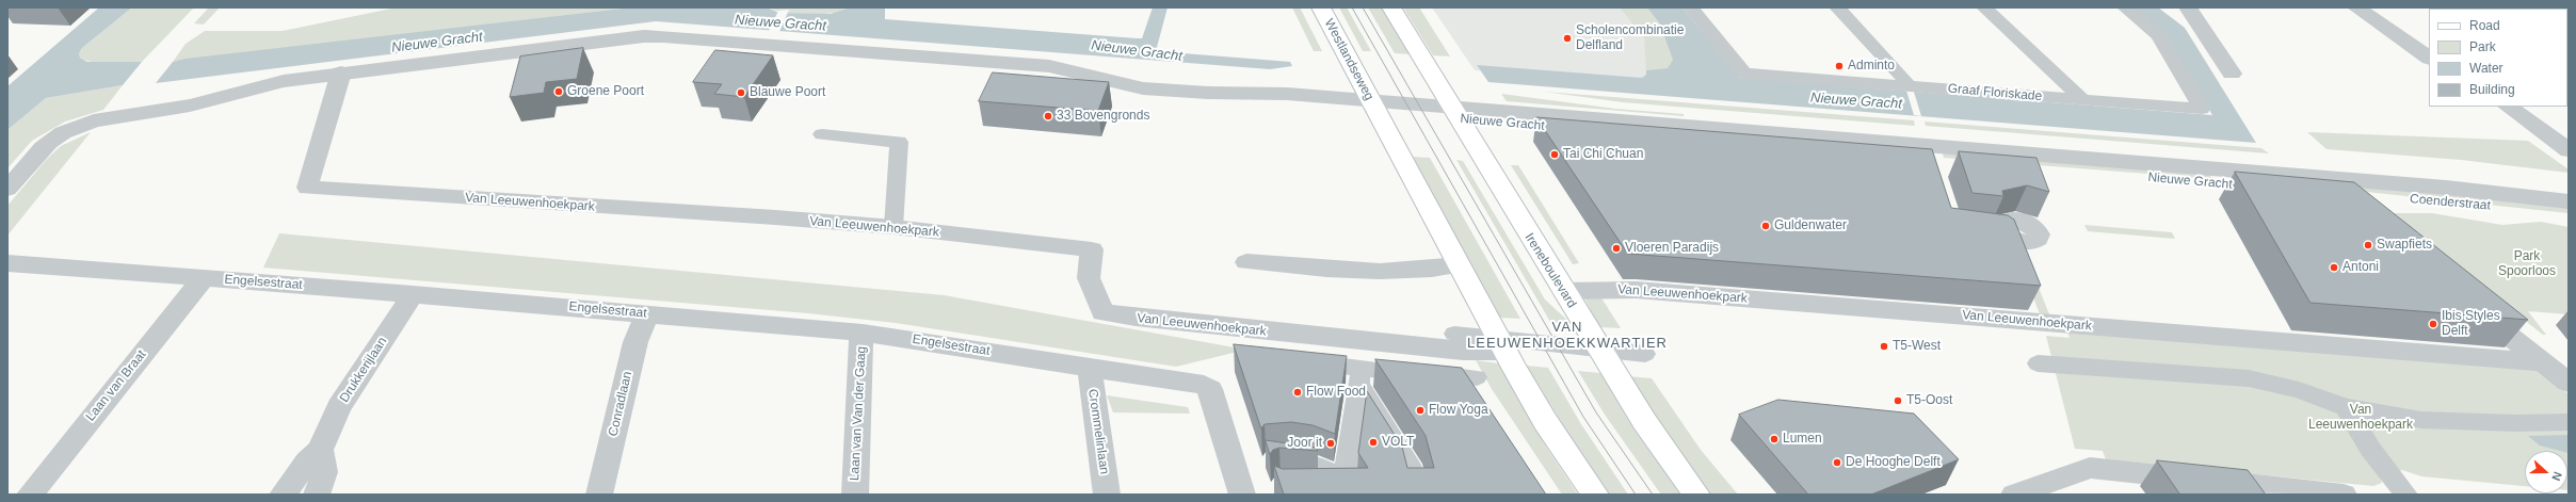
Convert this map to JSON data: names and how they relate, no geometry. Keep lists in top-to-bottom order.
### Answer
{
  "streets": {
    "main road": ["Westlandseweg", "Ireneboulevard"],
    "street": [
      "Graaf Floriskade",
      "Nieuwe Gracht",
      "Van Leeuwenhoekpark",
      "Coenderstraat",
      "Engelsestraat",
      "Drukkerijlaan",
      "Laan van Braat",
      "Conradlaan",
      "Laan van Van der Gaag",
      "Crommelinlaan"
    ]
  },
  "crossings": [
    ["Westlandseweg", "Nieuwe Gracht"],
    ["Nieuwe Gracht", "Van Leeuwenhoekpark"],
    ["Nieuwe Gracht", "Coenderstraat"],
    ["Nieuwe Gracht", "Ireneboulevard"],
    ["Van Leeuwenhoekpark", "Ireneboulevard"],
    ["Engelsestraat", "Drukkerijlaan"],
    ["Engelsestraat", "Laan van Braat"],
    ["Engelsestraat", "Conradlaan"],
    ["Engelsestraat", "Laan van Van der Gaag"],
    ["Engelsestraat", "Crommelinlaan"]
  ],
  "districts": ["VAN LEEUWENHOEKKWARTIER"],
  "water": ["Nieuwe Gracht"],
  "parks": ["Park Spoorloos", "Van Leeuwenhoekpark"],
  "places": [
    "Scholencombinatie Delfland",
    "Adminto",
    "Groene Poort",
    "Blauwe Poort",
    "33 Bovengronds",
    "Tai Chi Chuan",
    "Guldenwater",
    "Swapfiets",
    "Vloeren Paradijs",
    "Antoni",
    "Ibis Styles Delft",
    "T5-West",
    "Flow Food",
    "T5-Oost",
    "Flow Yoga",
    "Lumen",
    "VOLT",
    "Joor it",
    "De Hooghe Delft"
  ],
  "legend": [
    "Road",
    "Park",
    "Water",
    "Building"
  ],
  "north": "right"
}
